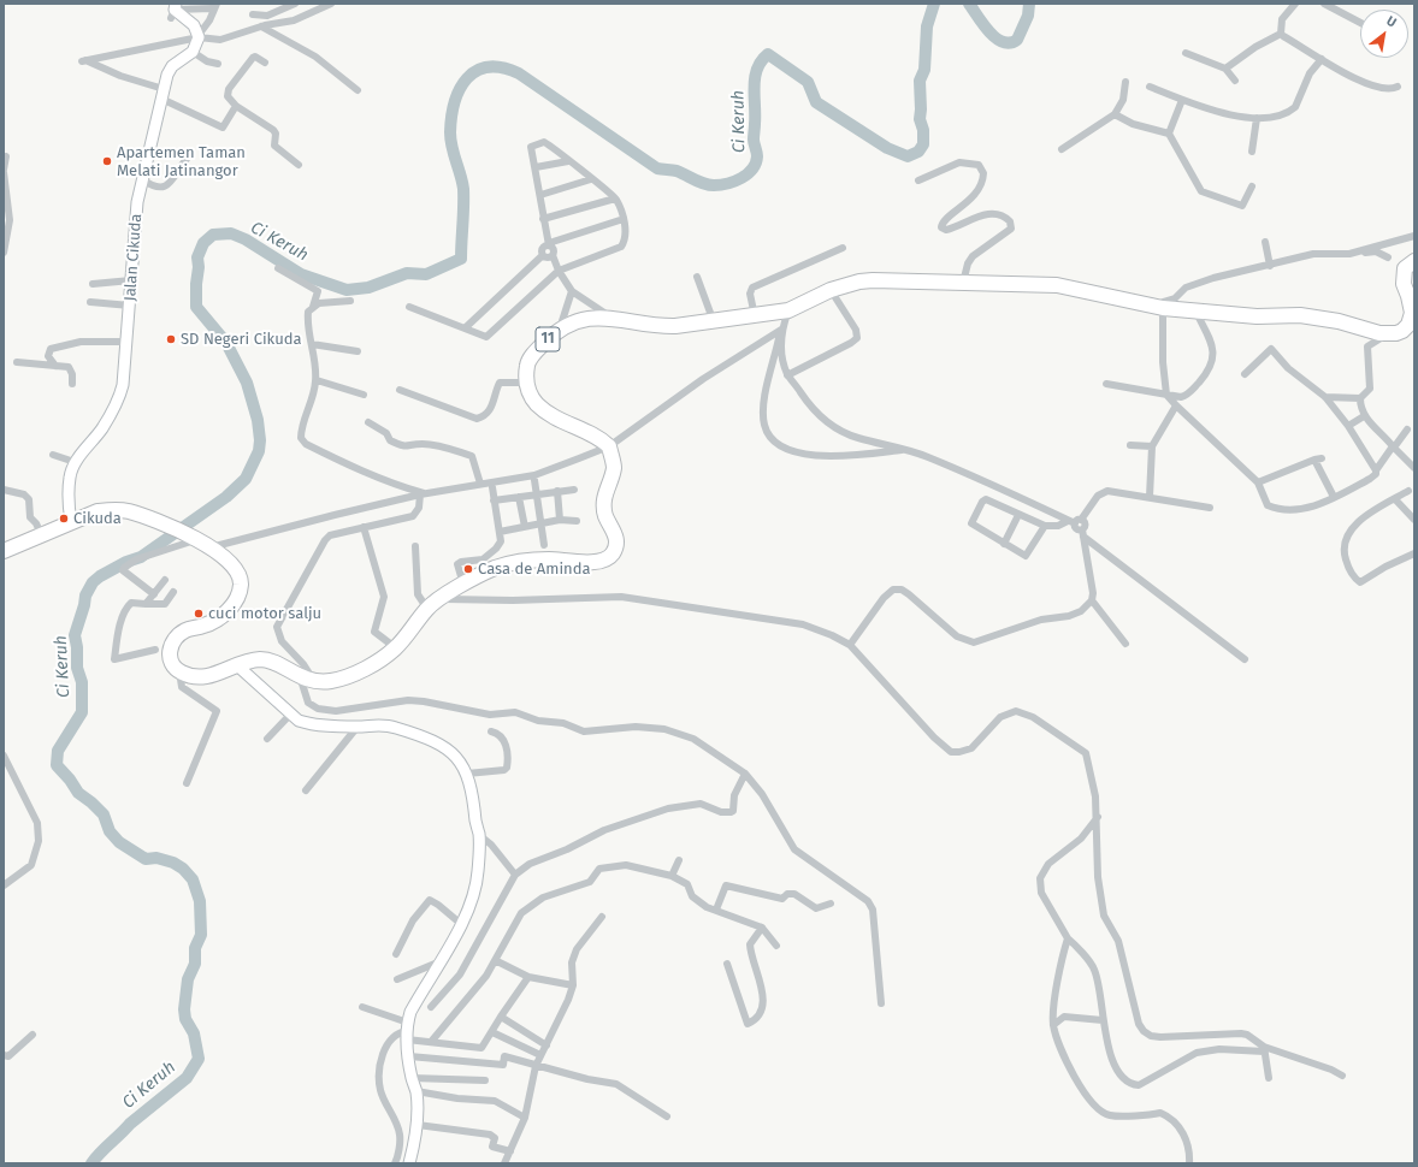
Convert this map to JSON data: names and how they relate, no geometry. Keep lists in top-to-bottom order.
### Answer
{
  "streets": {
    "highway": ["11"],
    "street": ["Jalan Cikuda"]
  },
  "water": ["Ci Keruh"],
  "places": [
    "Apartemen Taman Melati Jatinangor",
    "SD Negeri Cikuda",
    "Cikuda",
    "Casa de Aminda",
    "cuci motor salju"
  ],
  "north": "top right"
}
